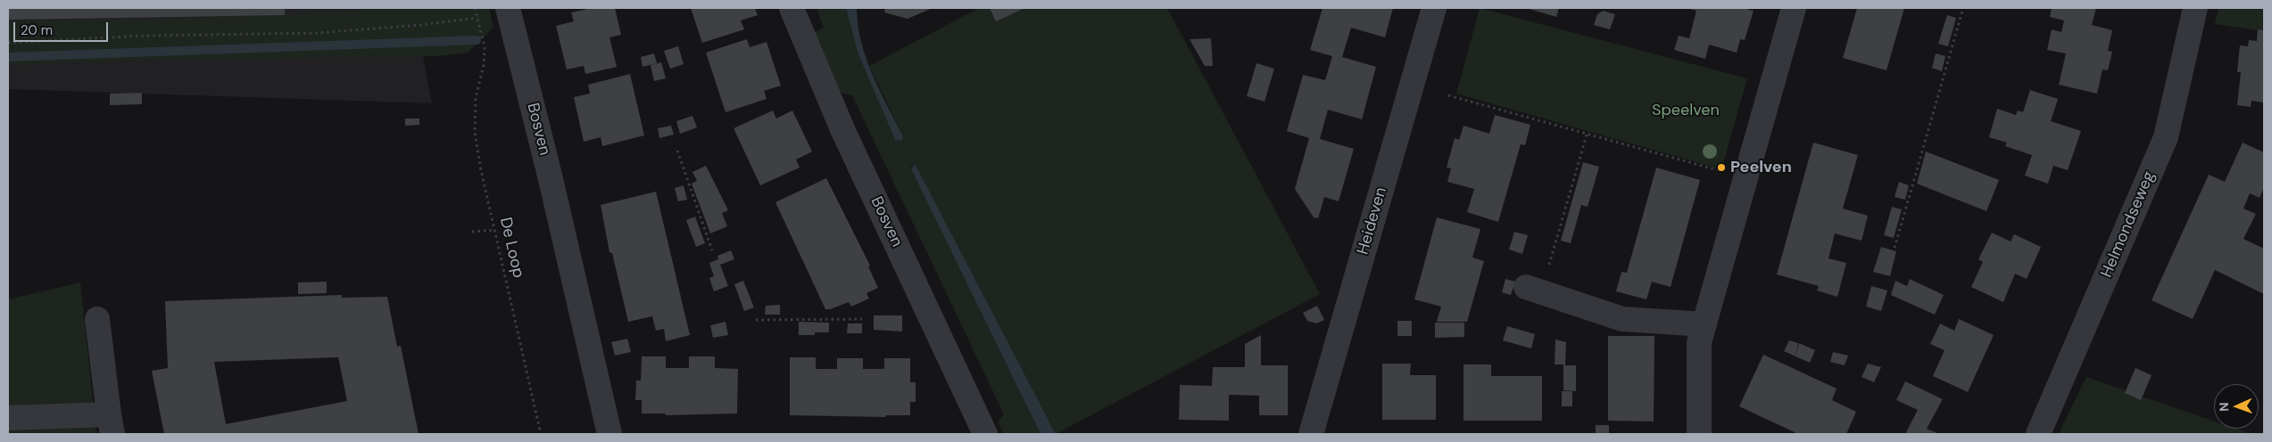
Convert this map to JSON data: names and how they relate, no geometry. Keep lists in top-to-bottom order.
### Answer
{
  "streets": {
    "street": ["Bosven", "Heideven", "Helmondseweg"],
    "path": ["De Loop"]
  },
  "parks": ["Speelven"],
  "places": ["Peelven"],
  "scale_bar": "20 m",
  "north": "left"
}
